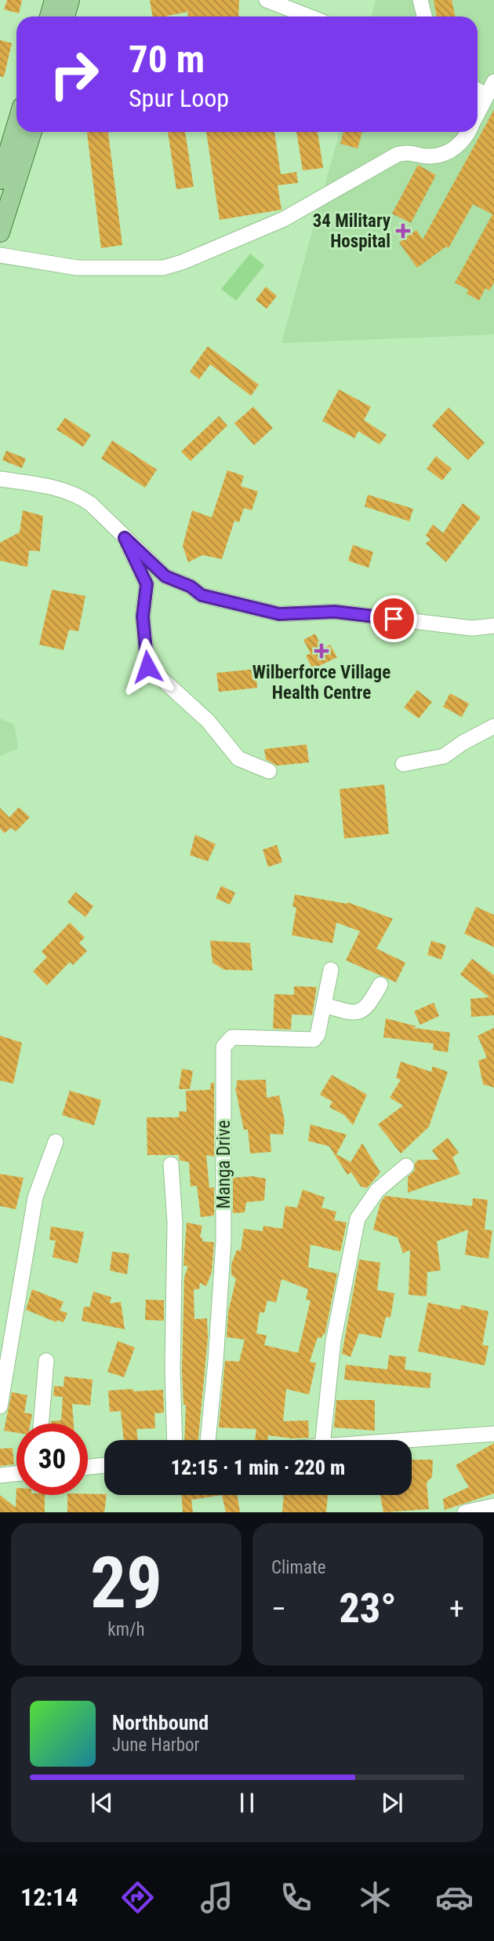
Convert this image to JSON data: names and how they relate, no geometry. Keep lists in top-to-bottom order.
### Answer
{
  "streets": {
    "street": ["Manga Drive"]
  },
  "places": {
    "health": ["34 Military Hospital", "Wilberforce Village Health Centre"]
  },
  "page": {
    "turn": ["70 m", "Spur Loop"],
    "limit": "30",
    "trip": "12:15 · 1 min · 220 m",
    "tile": [
      ["29", "km/h"],
      "Climate"
    ],
    "heat": ["−", "23°", "+"],
    "song": ["Northbound", "June Harbor"],
    "tabs": "12:14"
  }
}
